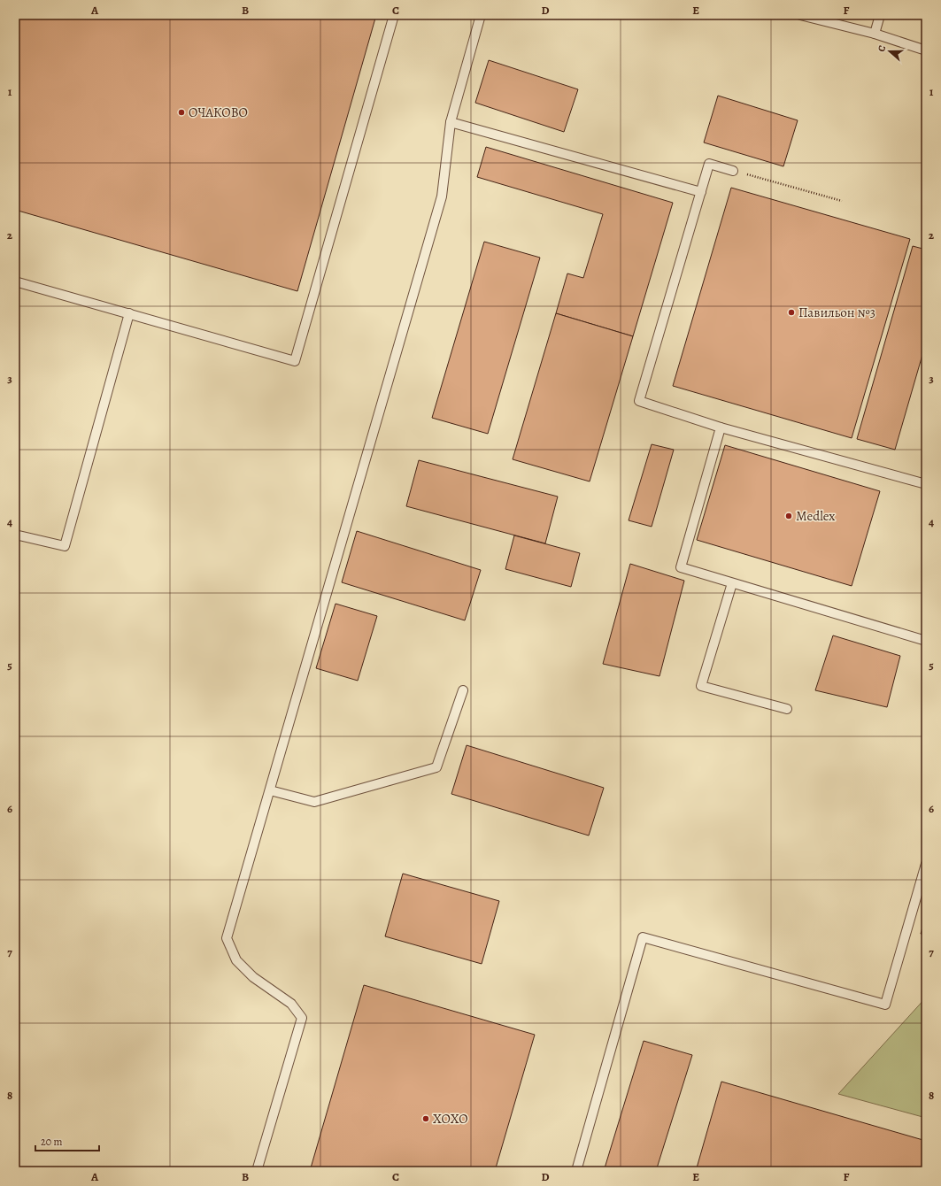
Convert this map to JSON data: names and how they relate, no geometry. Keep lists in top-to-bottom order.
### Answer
{
  "places": [
    "ОЧАКОВО",
    "Павильон №3",
    "Medlex",
    "XOXO"
  ],
  "scale_bar": "20 m",
  "north": "left",
  "grid": {
    "columns": [
      "A",
      "B",
      "C",
      "D",
      "E",
      "F"
    ],
    "rows": [
      "1",
      "2",
      "3",
      "4",
      "5",
      "6",
      "7",
      "8"
    ]
  }
}
